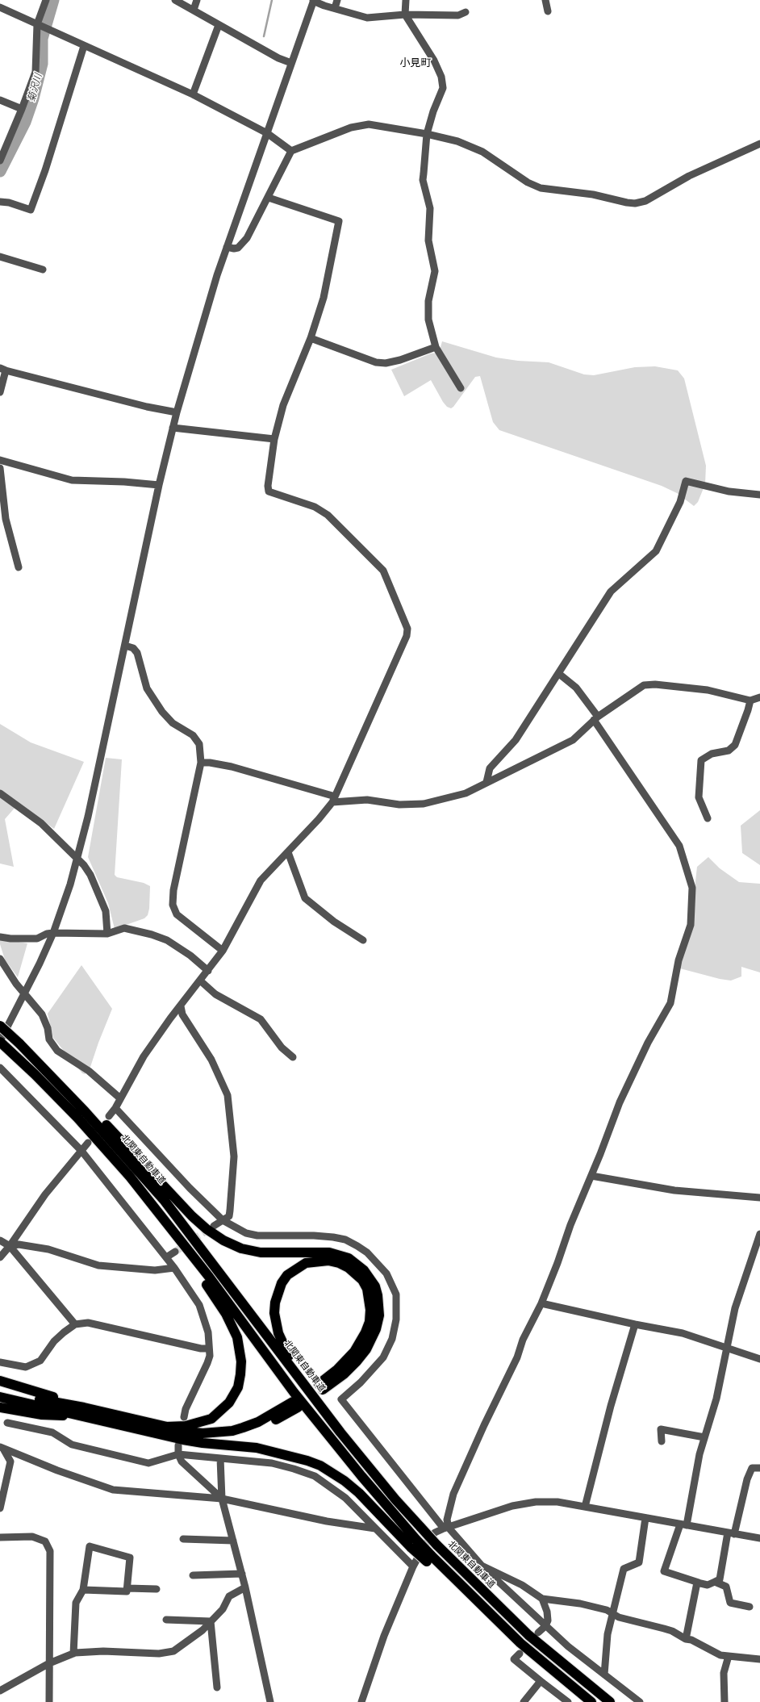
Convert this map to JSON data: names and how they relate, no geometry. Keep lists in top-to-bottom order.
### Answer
{
  "streets": {
    "highway": ["北関東自動車道"]
  },
  "districts": ["小見町"],
  "water": ["菊沢川"]
}
